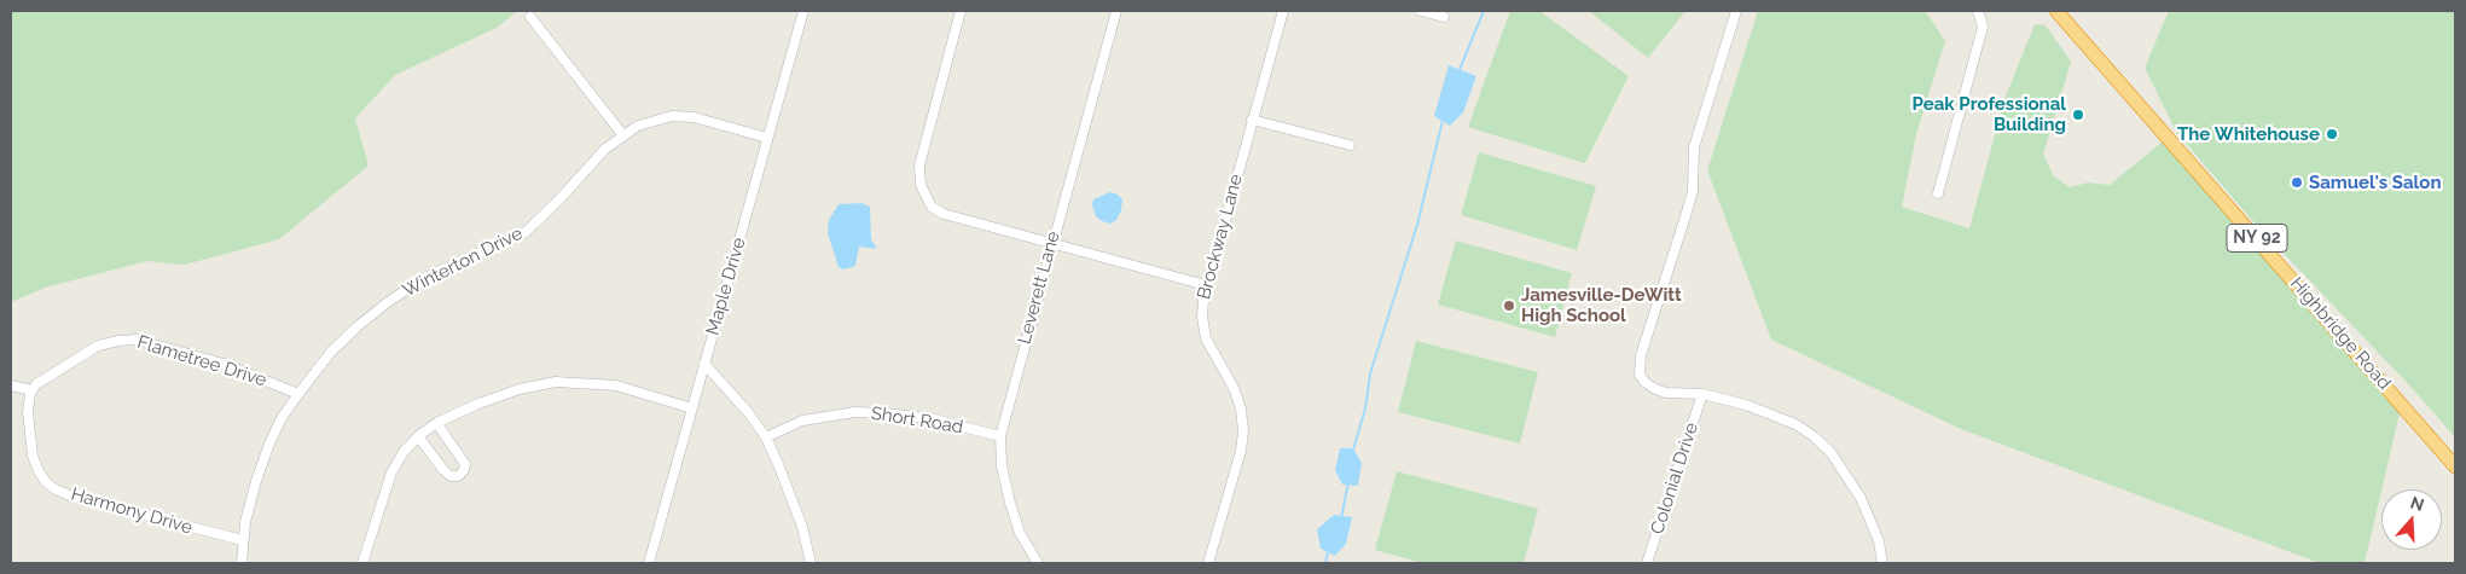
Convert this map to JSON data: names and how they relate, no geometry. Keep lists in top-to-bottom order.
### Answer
{
  "streets": {
    "highway": ["NY 92", "Highbridge Road"],
    "street": [
      "Brockway Lane",
      "Winterton Drive",
      "Maple Drive",
      "Leverett Lane",
      "Flametree Drive",
      "Short Road",
      "Colonial Drive",
      "Harmony Drive"
    ]
  },
  "crossings": [
    ["Winterton Drive", "Maple Drive"],
    ["Winterton Drive", "Flametree Drive"],
    ["Winterton Drive", "Harmony Drive"],
    ["Leverett Lane", "Short Road"],
    ["Flametree Drive", "Harmony Drive"]
  ],
  "places": [
    "Peak Professional Building",
    "The Whitehouse",
    "Samuel's Salon",
    "Jamesville-DeWitt High School"
  ],
  "north": "top"
}
